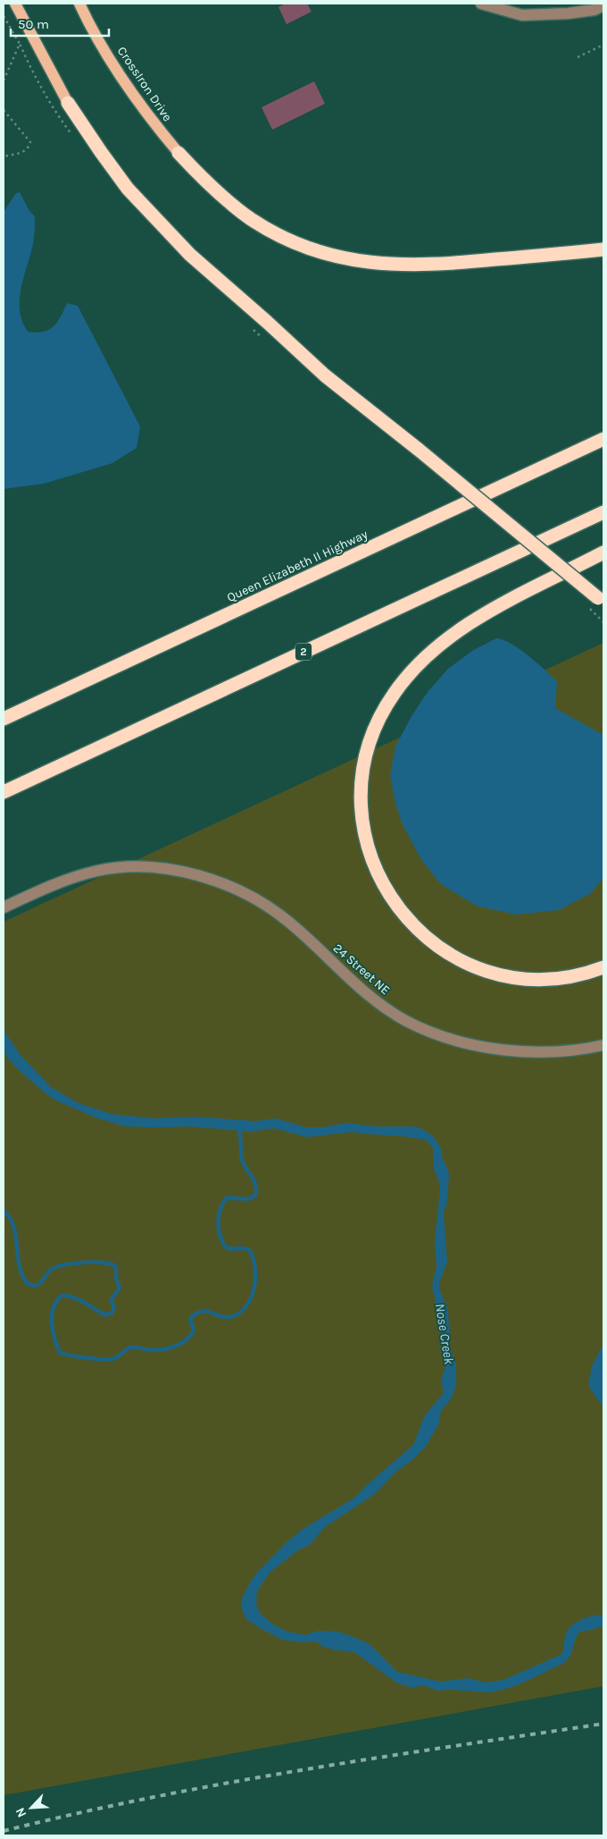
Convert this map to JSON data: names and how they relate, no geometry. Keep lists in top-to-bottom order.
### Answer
{
  "streets": {
    "highway": ["Queen Elizabeth II Highway", "2"],
    "main road": ["CrossIron Drive"],
    "street": ["24 Street NE"]
  },
  "water": ["Nose Creek"],
  "scale_bar": "50 m",
  "north": "bottom left"
}
